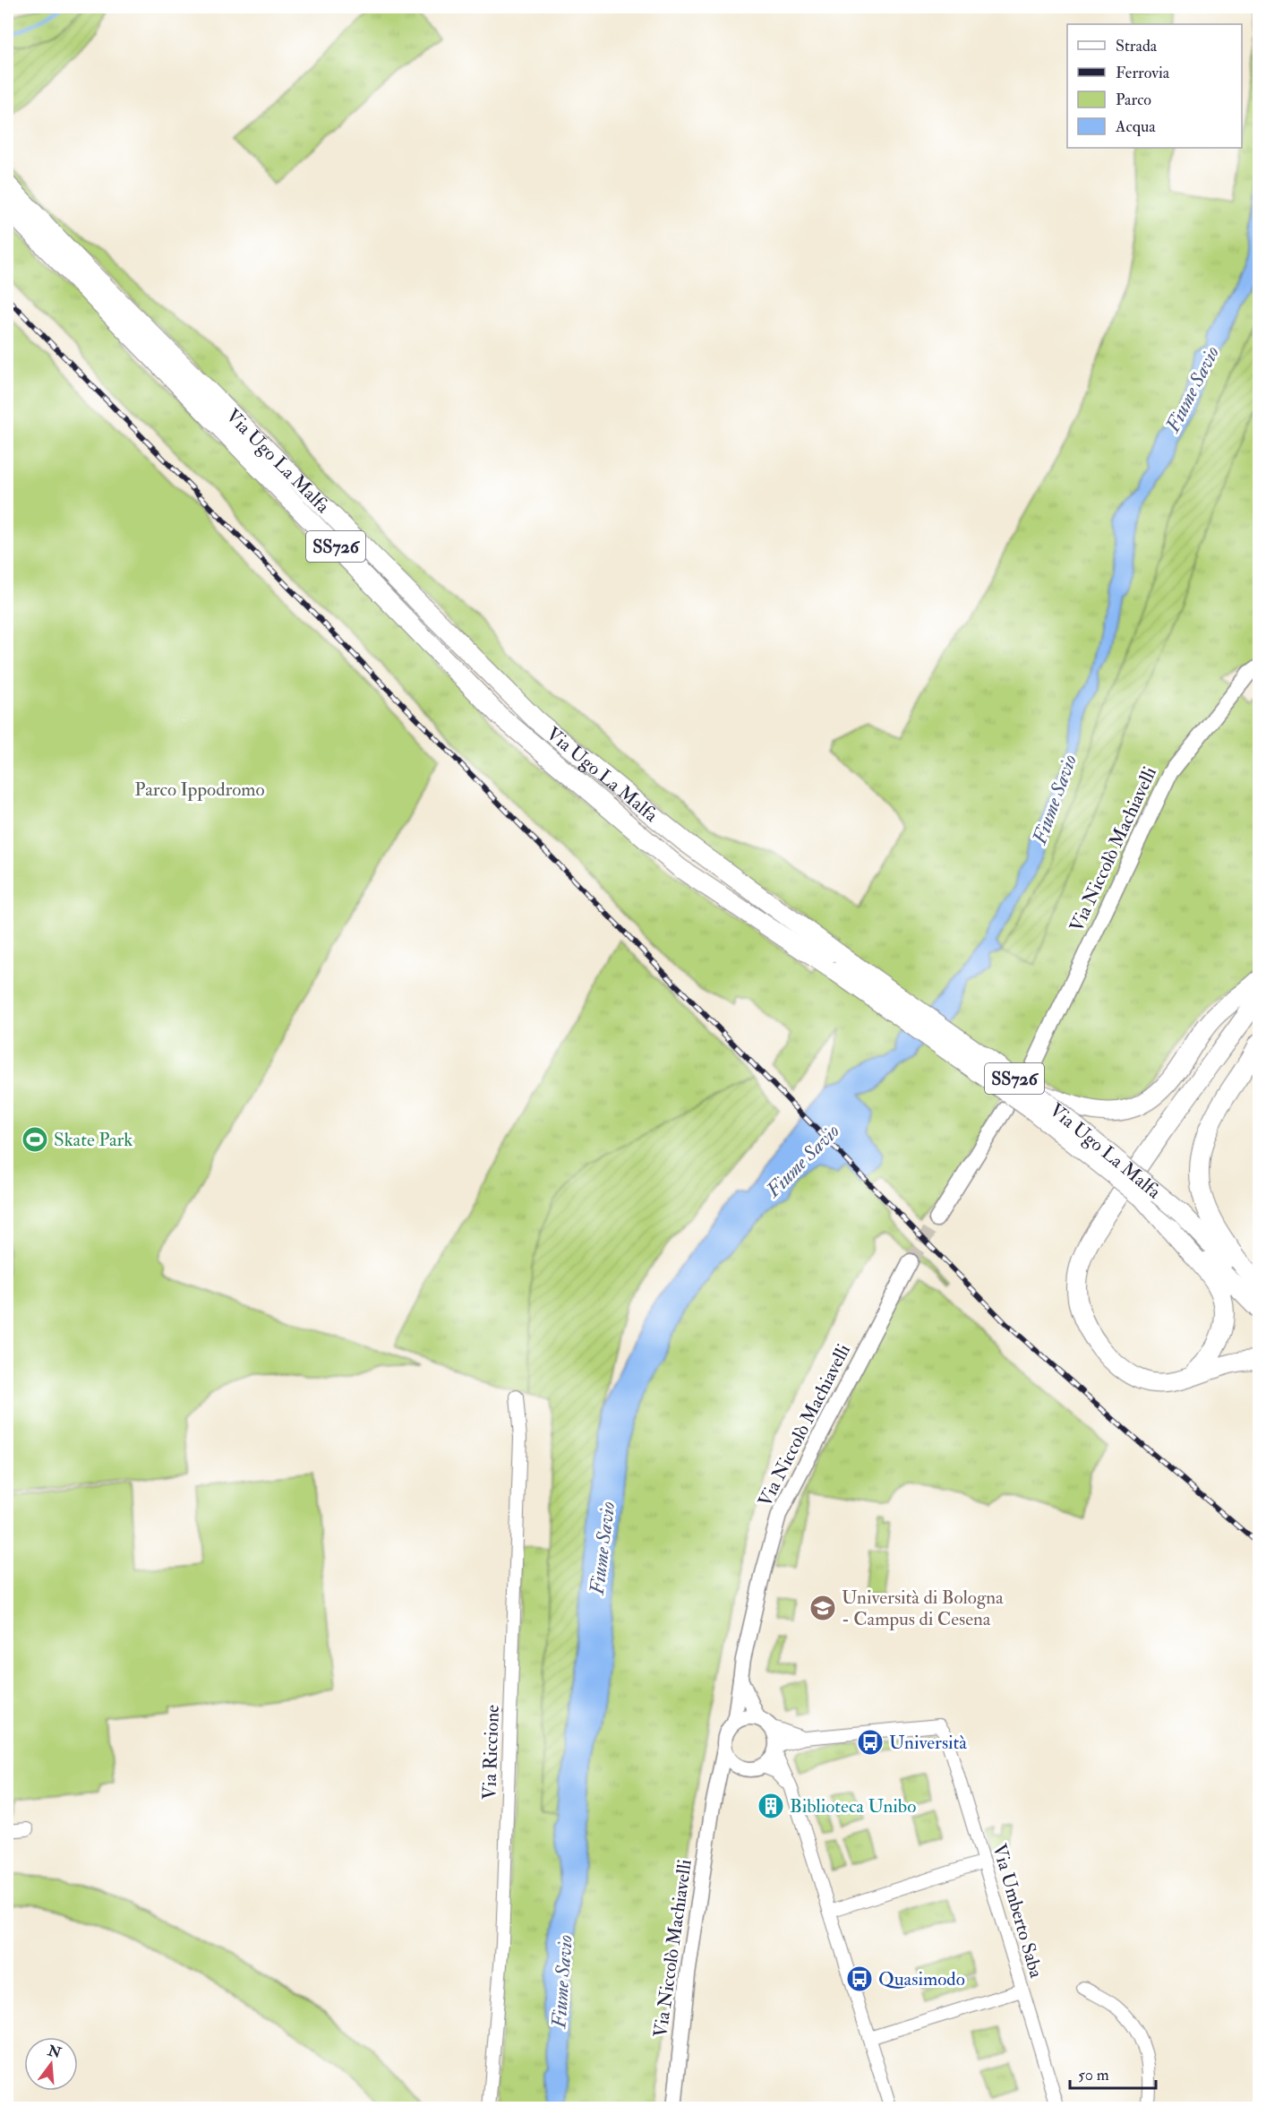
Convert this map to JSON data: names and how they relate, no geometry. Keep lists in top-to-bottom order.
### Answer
{
  "streets": {
    "highway": ["Via Ugo La Malfa", "SS726"],
    "street": ["Via Niccolò Machiavelli", "Via Riccione", "Via Umberto Saba"]
  },
  "water": ["Fiume Savio"],
  "parks": ["Parco Ippodromo"],
  "places": {
    "sports": ["Skate Park"],
    "school or university": ["Università di Bologna - Campus di Cesena"],
    "bus stop": ["Università", "Quasimodo"],
    "building": ["Biblioteca Unibo"]
  },
  "legend": [
    "Strada",
    "Ferrovia",
    "Parco",
    "Acqua"
  ],
  "scale_bar": "50 m",
  "north": "top"
}
